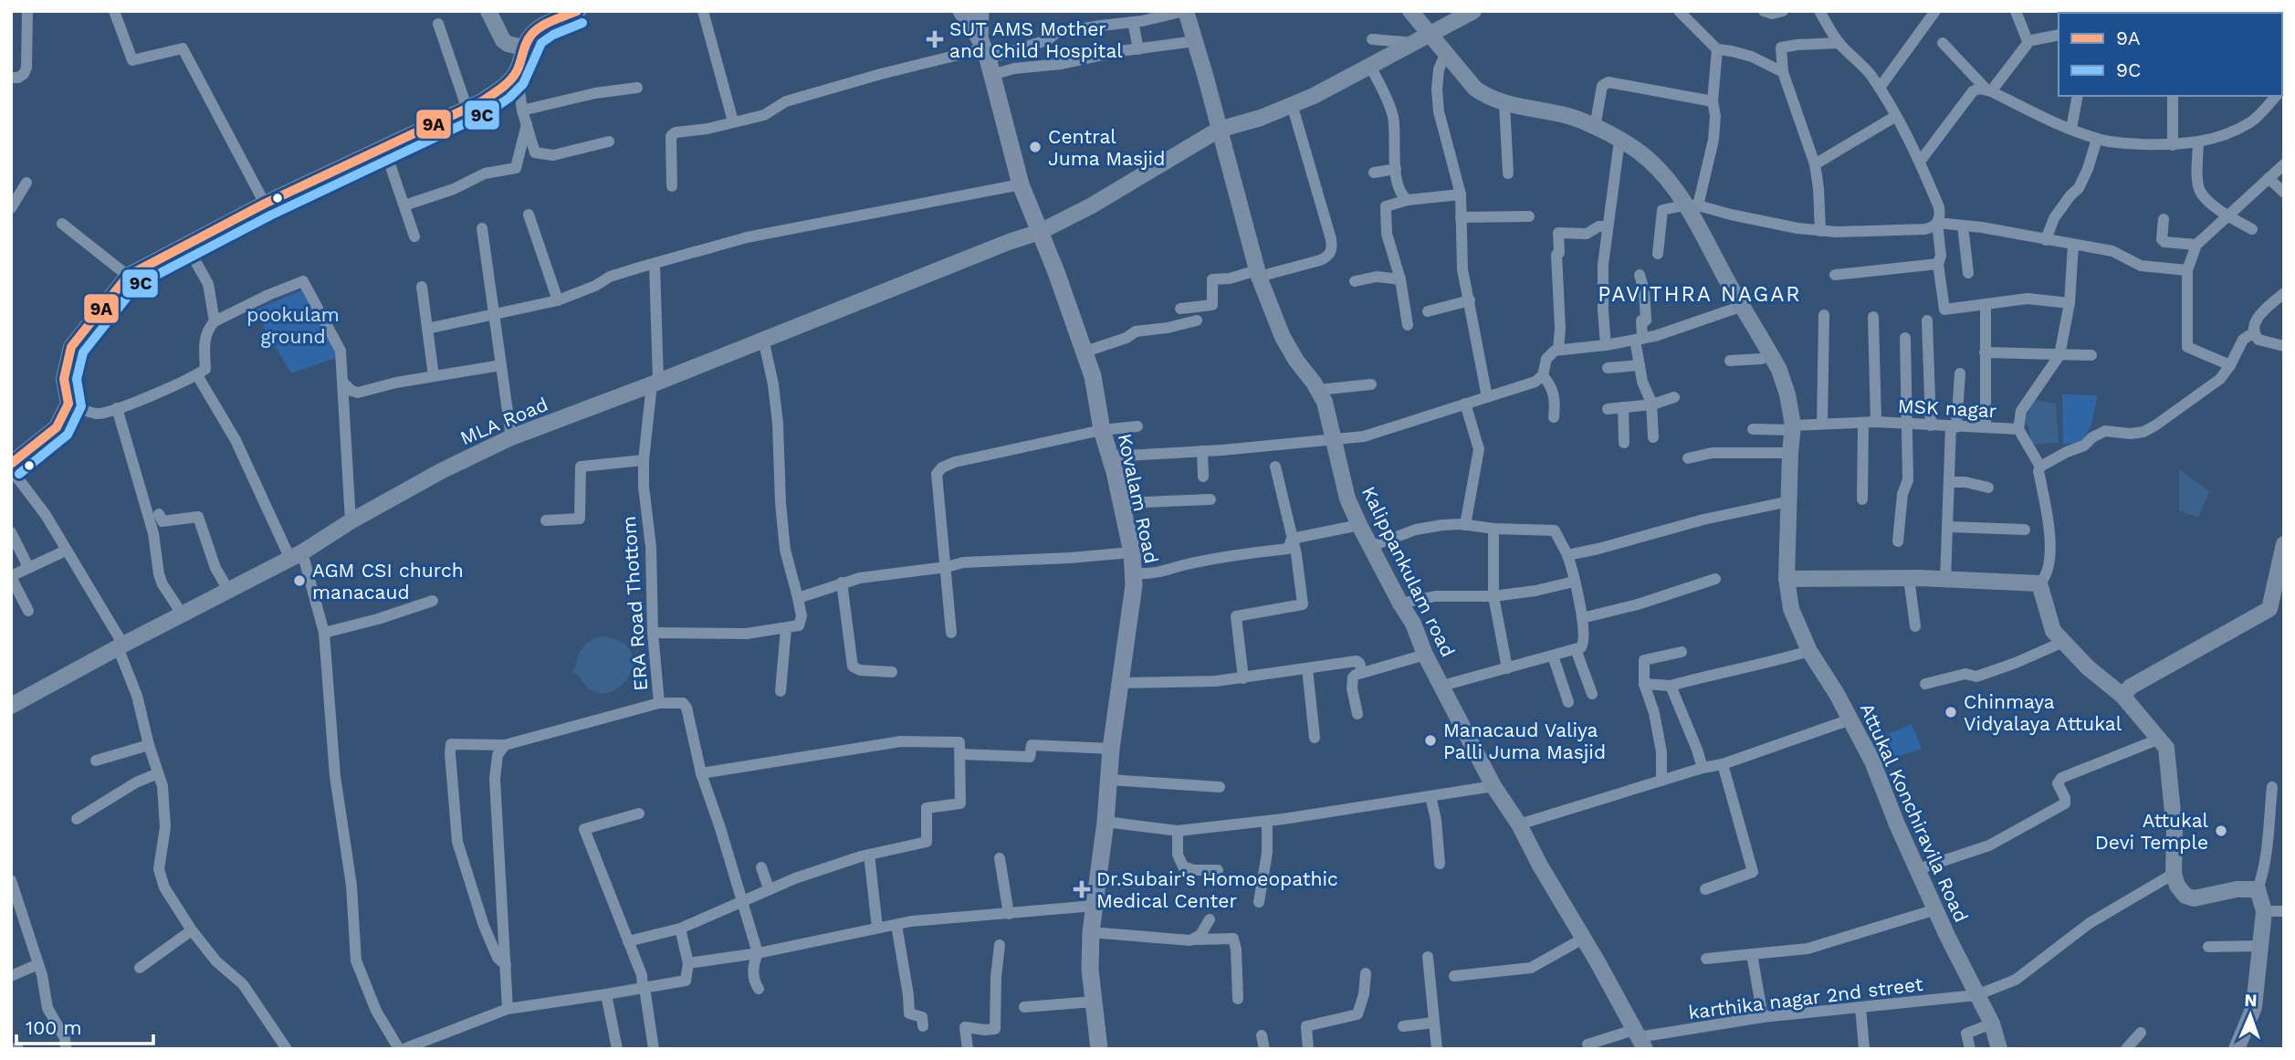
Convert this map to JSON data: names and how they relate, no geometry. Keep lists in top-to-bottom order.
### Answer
{
  "streets": {
    "main road": ["Kovalam Road"],
    "street": [
      "MSK nagar",
      "MLA Road",
      "Kalippankulam road",
      "ERA Road Thottom",
      "Attukal Konchiravila Road",
      "karthika nagar 2nd street"
    ]
  },
  "crossings": [
    ["MSK nagar", "Attukal Konchiravila Road"],
    ["MLA Road", "Kovalam Road"],
    ["MLA Road", "Kalippankulam road"],
    ["MLA Road", "ERA Road Thottom"],
    ["MLA Road", "Attukal Konchiravila Road"],
    ["Kalippankulam road", "karthika nagar 2nd street"],
    ["Attukal Konchiravila Road", "karthika nagar 2nd street"]
  ],
  "districts": ["PAVITHRA NAGAR"],
  "parks": ["pookulam ground"],
  "places": {
    "health": ["SUT AMS Mother and Child Hospital", "Dr.Subair's Homoeopathic Medical Center"],
    "other": [
      "Central Juma Masjid",
      "AGM CSI church manacaud",
      "Chinmaya Vidyalaya Attukal",
      "Manacaud Valiya Palli Juma Masjid",
      "Attukal Devi Temple"
    ]
  },
  "lines": ["transit line 9A", "transit line 9C"],
  "legend": ["9A", "9C"],
  "scale_bar": "100 m",
  "north": "top"
}
